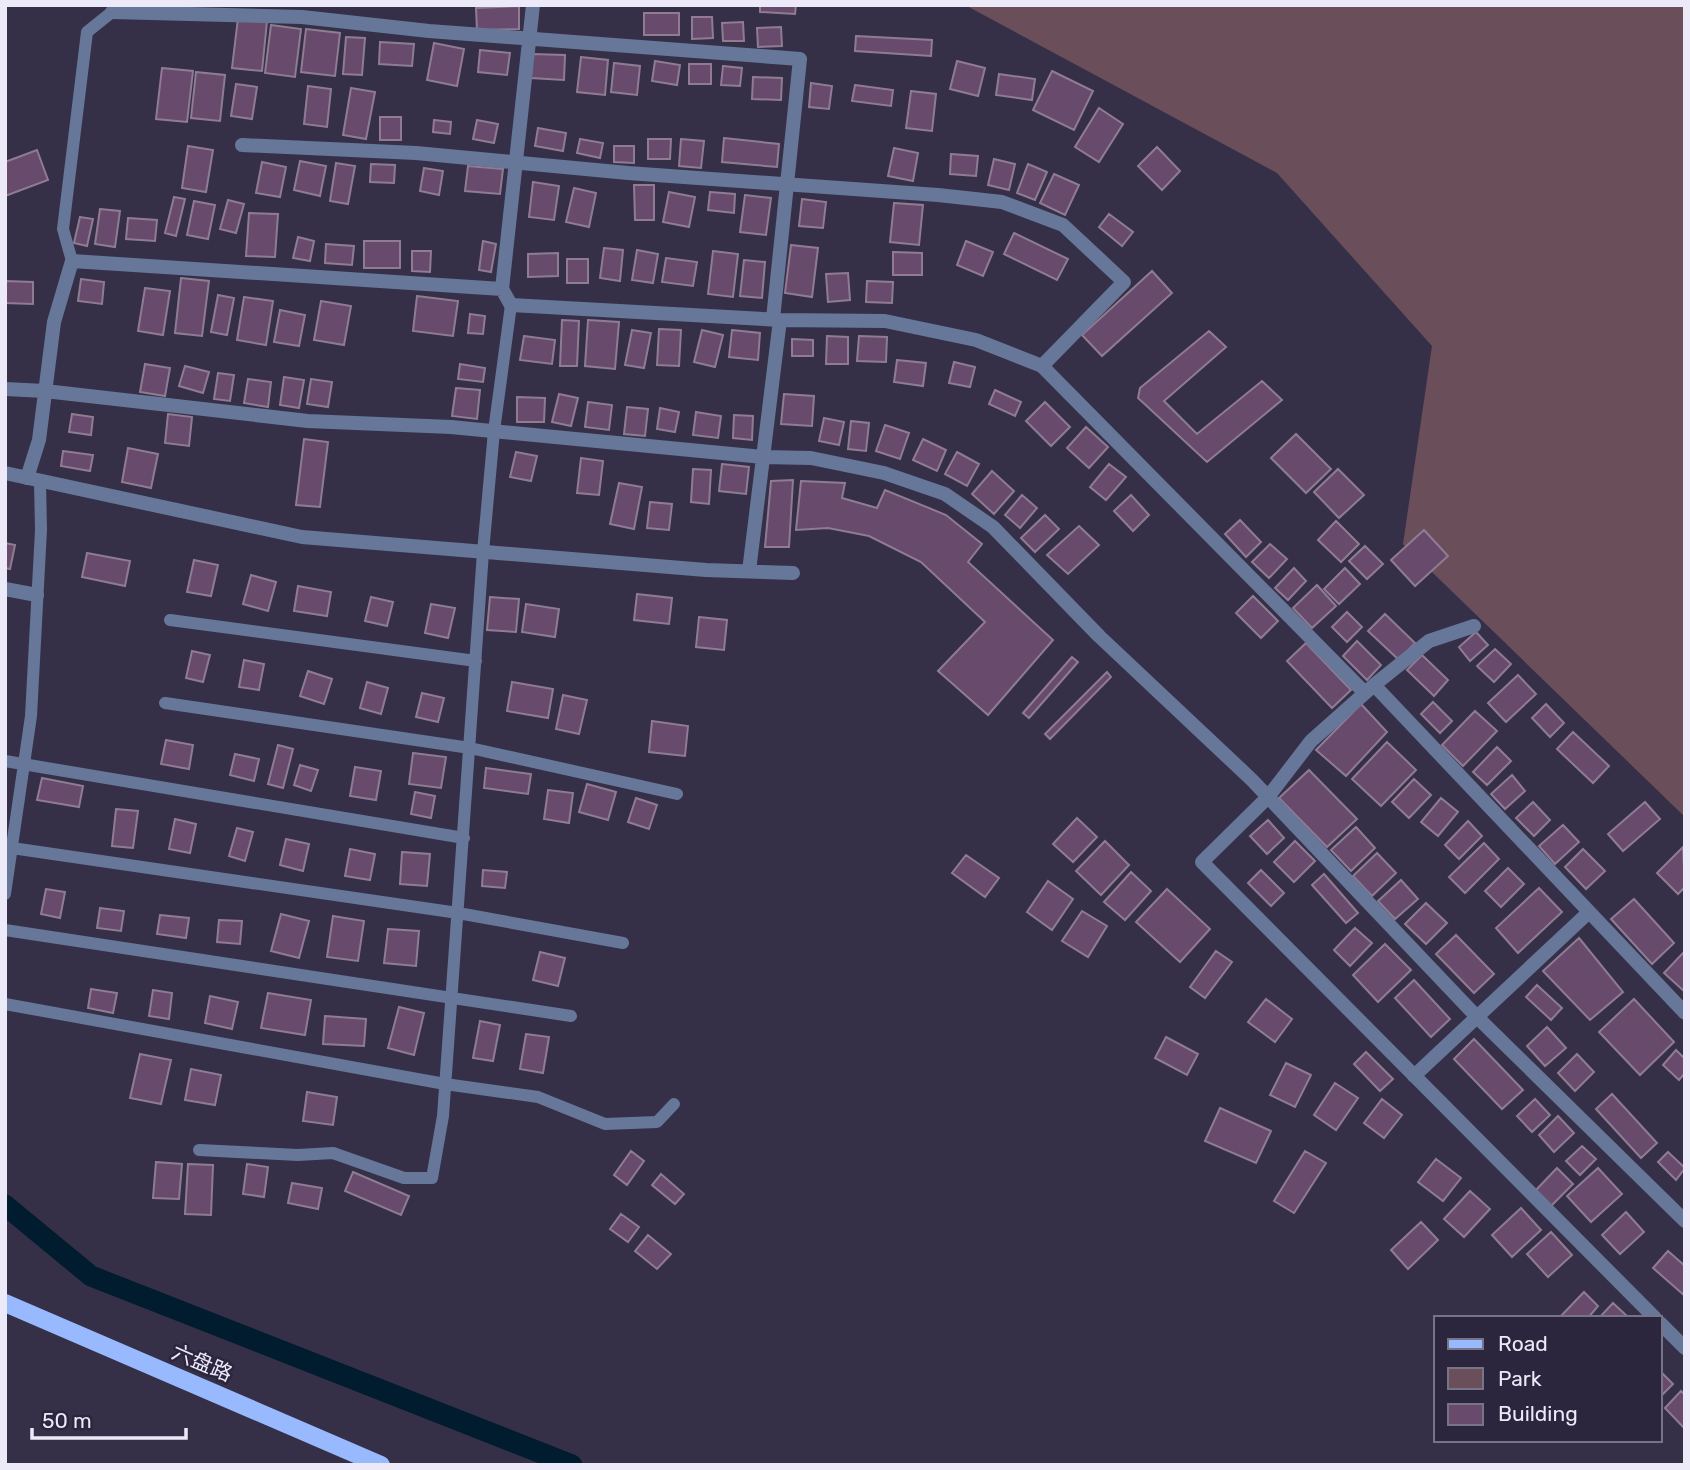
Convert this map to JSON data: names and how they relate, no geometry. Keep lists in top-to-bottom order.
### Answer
{
  "streets": {
    "main road": ["六盘路"]
  },
  "legend": ["Road", "Park", "Building"],
  "scale_bar": "50 m"
}
